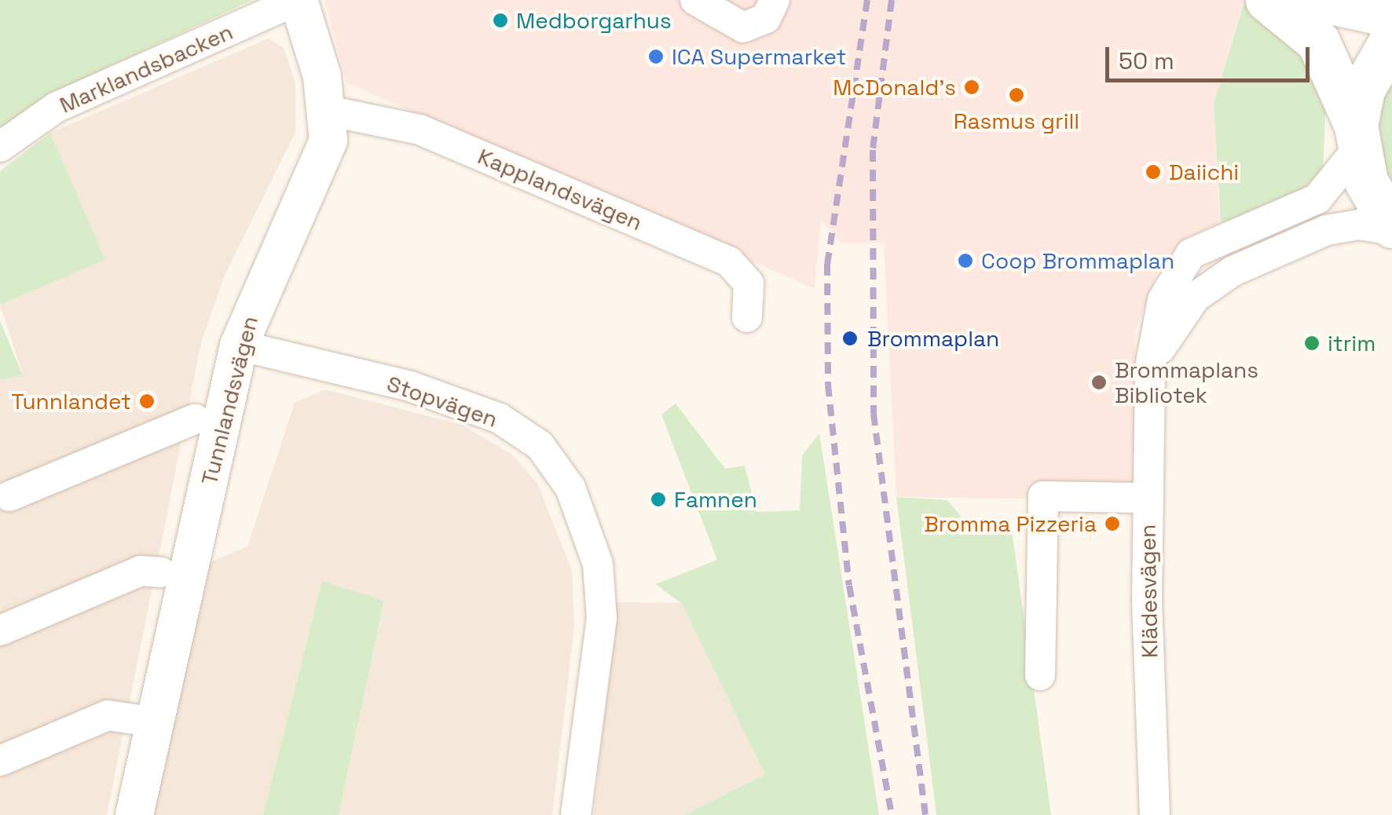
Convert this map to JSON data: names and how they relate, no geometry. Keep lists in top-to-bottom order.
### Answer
{
  "streets": {
    "street": [
      "Marklandsbacken",
      "Kapplandsvägen",
      "Tunnlandsvägen",
      "Stopvägen",
      "Klädesvägen"
    ]
  },
  "crossings": [
    ["Marklandsbacken", "Tunnlandsvägen"],
    ["Kapplandsvägen", "Tunnlandsvägen"],
    ["Tunnlandsvägen", "Stopvägen"]
  ],
  "places": [
    "Medborgarhus",
    "ICA Supermarket",
    "McDonald's",
    "Rasmus grill",
    "Daiichi",
    "Coop Brommaplan",
    "Brommaplan",
    "itrim",
    "Brommaplans Bibliotek",
    "Tunnlandet",
    "Famnen",
    "Bromma Pizzeria"
  ],
  "scale_bar": "50 m"
}
